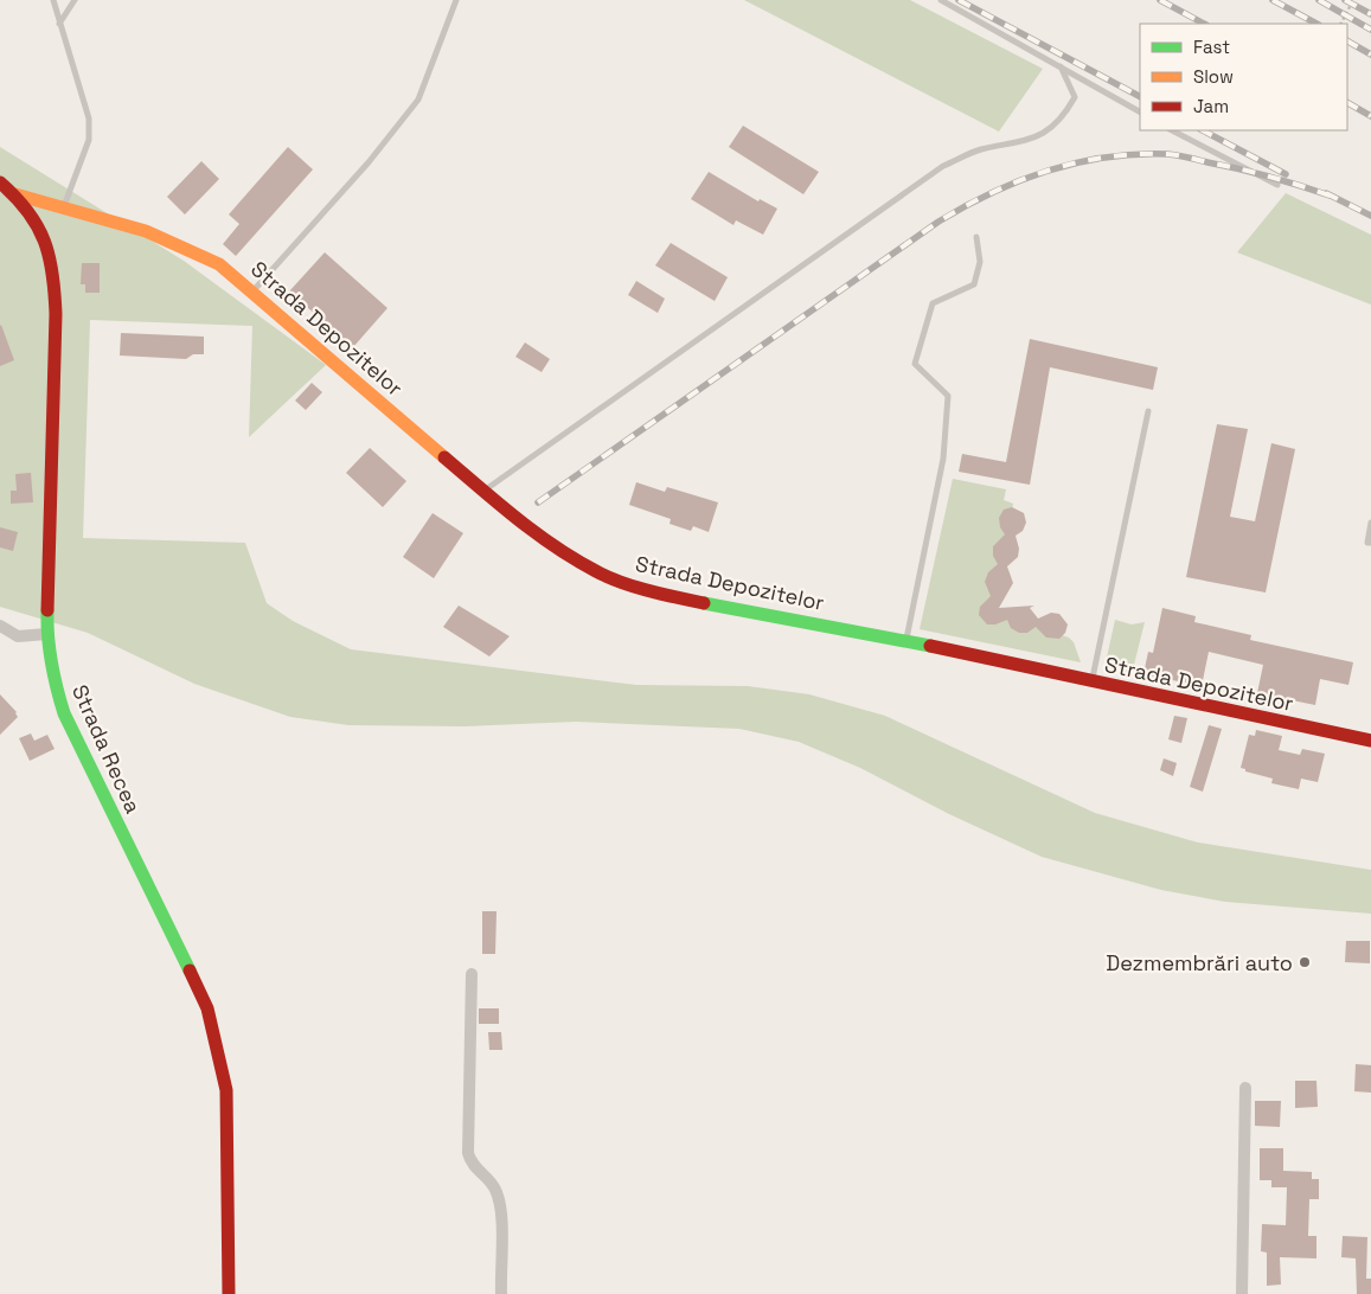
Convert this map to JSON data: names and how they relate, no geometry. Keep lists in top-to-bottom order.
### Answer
{
  "streets": {
    "street": ["Strada Depozitelor", "Strada Recea"]
  },
  "crossings": [
    ["Strada Depozitelor", "Strada Recea"]
  ],
  "places": ["Dezmembrări auto"],
  "legend": ["Fast", "Slow", "Jam"]
}
